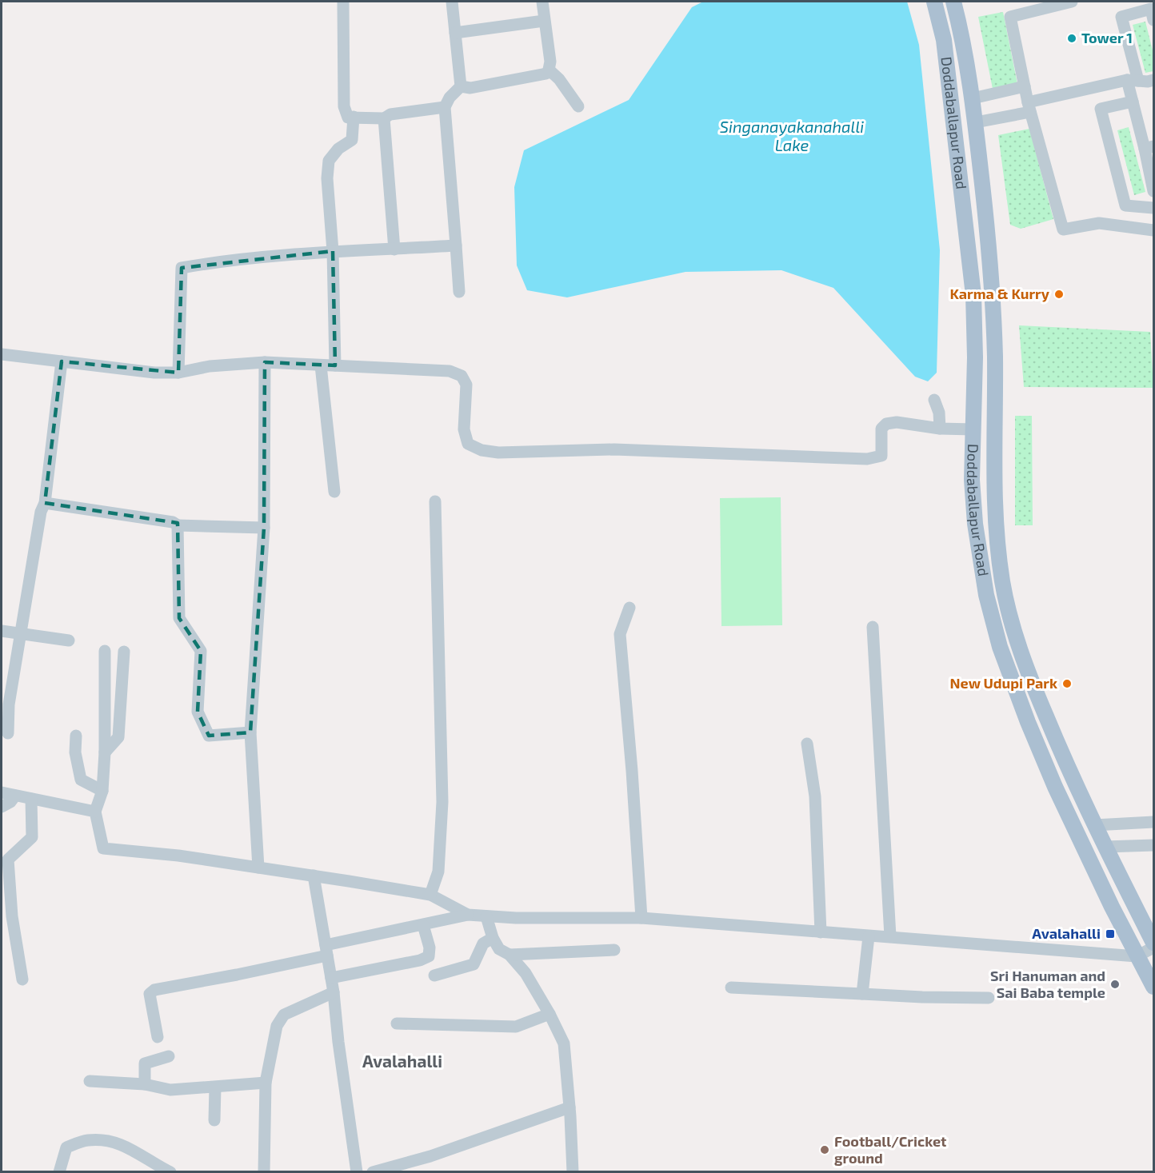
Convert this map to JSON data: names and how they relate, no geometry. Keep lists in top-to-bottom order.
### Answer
{
  "streets": {
    "main road": ["Doddaballapur Road"]
  },
  "districts": ["Avalahalli"],
  "water": ["Singanayakanahalli Lake"],
  "places": {
    "other": [
      "Tower 1",
      "Karma & Kurry",
      "New Udupi Park",
      "Sri Hanuman and Sai Baba temple",
      "Football/Cricket ground"
    ],
    "transit": ["Avalahalli"]
  }
}
